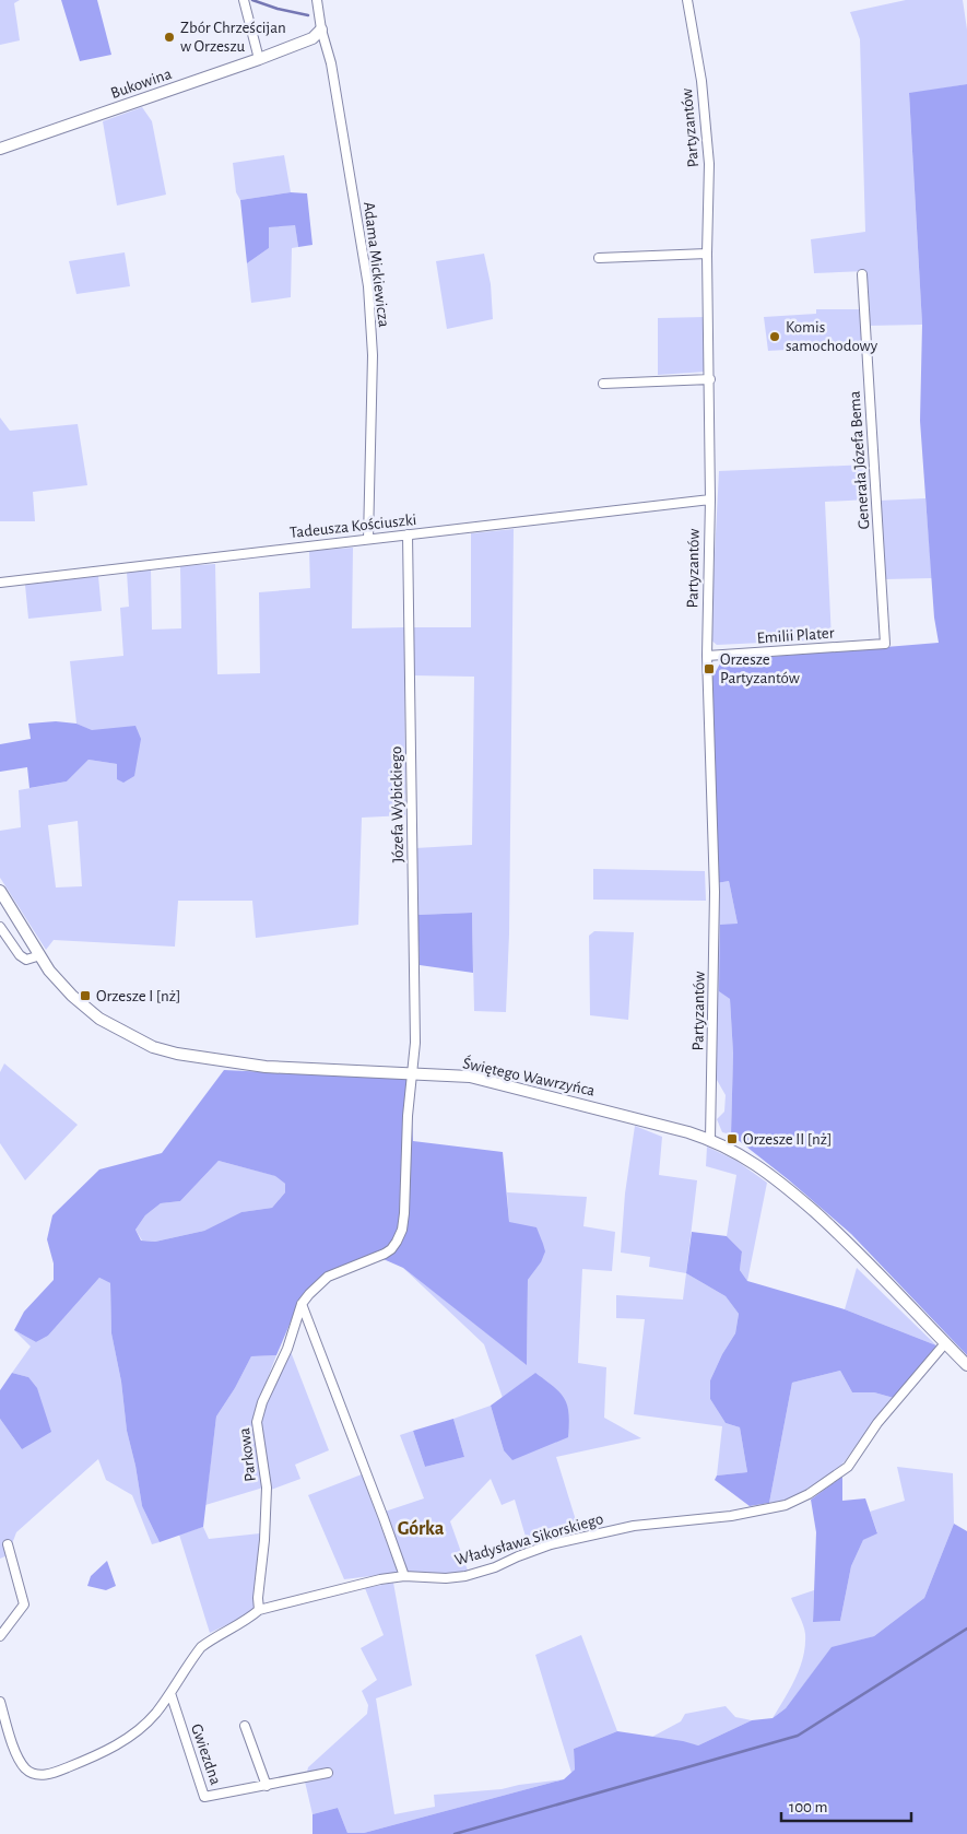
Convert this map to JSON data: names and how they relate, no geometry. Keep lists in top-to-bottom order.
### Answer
{
  "streets": {
    "street": [
      "Bukowina",
      "Partyzantów",
      "Adama Mickiewicza",
      "Generała Józefa Bema",
      "Tadeusza Kościuszki",
      "Emilii Plater",
      "Józefa Wybickiego",
      "Świętego Wawrzyńca",
      "Parkowa",
      "Władysława Sikorskiego",
      "Gwiezdna"
    ]
  },
  "crossings": [
    ["Bukowina", "Adama Mickiewicza"],
    ["Partyzantów", "Tadeusza Kościuszki"],
    ["Partyzantów", "Emilii Plater"],
    ["Partyzantów", "Świętego Wawrzyńca"],
    ["Adama Mickiewicza", "Tadeusza Kościuszki"],
    ["Generała Józefa Bema", "Emilii Plater"],
    ["Tadeusza Kościuszki", "Józefa Wybickiego"],
    ["Józefa Wybickiego", "Świętego Wawrzyńca"],
    ["Józefa Wybickiego", "Parkowa"],
    ["Świętego Wawrzyńca", "Parkowa"],
    ["Świętego Wawrzyńca", "Władysława Sikorskiego"],
    ["Parkowa", "Władysława Sikorskiego"],
    ["Władysława Sikorskiego", "Gwiezdna"]
  ],
  "districts": ["Górka"],
  "places": {
    "other": ["Zbór Chrześcijan w Orzeszu", "Komis samochodowy"],
    "transit": ["Orzesze Partyzantów", "Orzesze I [nż]", "Orzesze II [nż]"]
  },
  "scale_bar": "100 m"
}
